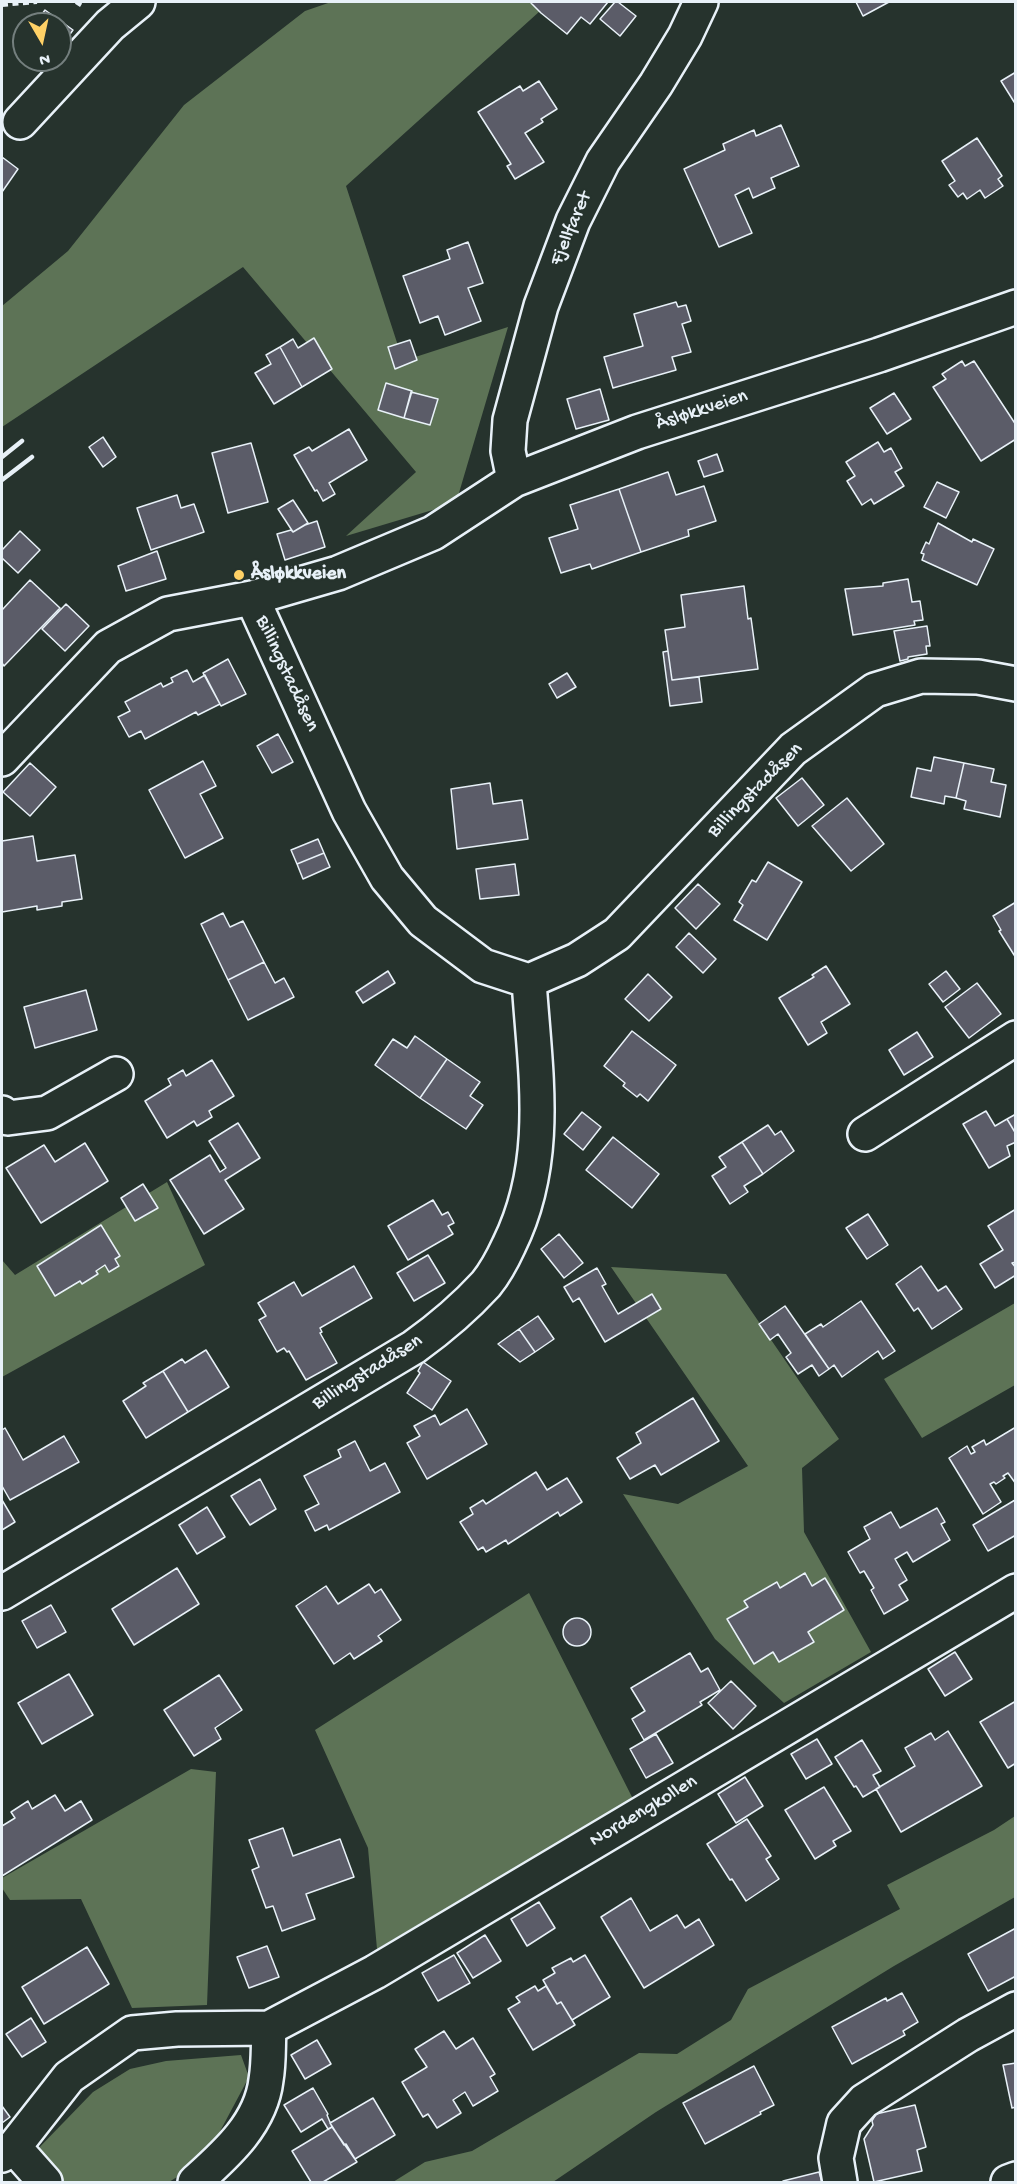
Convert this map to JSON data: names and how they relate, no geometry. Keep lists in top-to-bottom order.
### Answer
{
  "streets": {
    "street": [
      "Fjellfaret",
      "Åsløkkveien",
      "Billingstadåsen",
      "Nordengkollen"
    ]
  },
  "crossings": [
    ["Fjellfaret", "Åsløkkveien"],
    ["Åsløkkveien", "Billingstadåsen"]
  ],
  "places": ["Åsløkkveien"],
  "north": "bottom"
}
